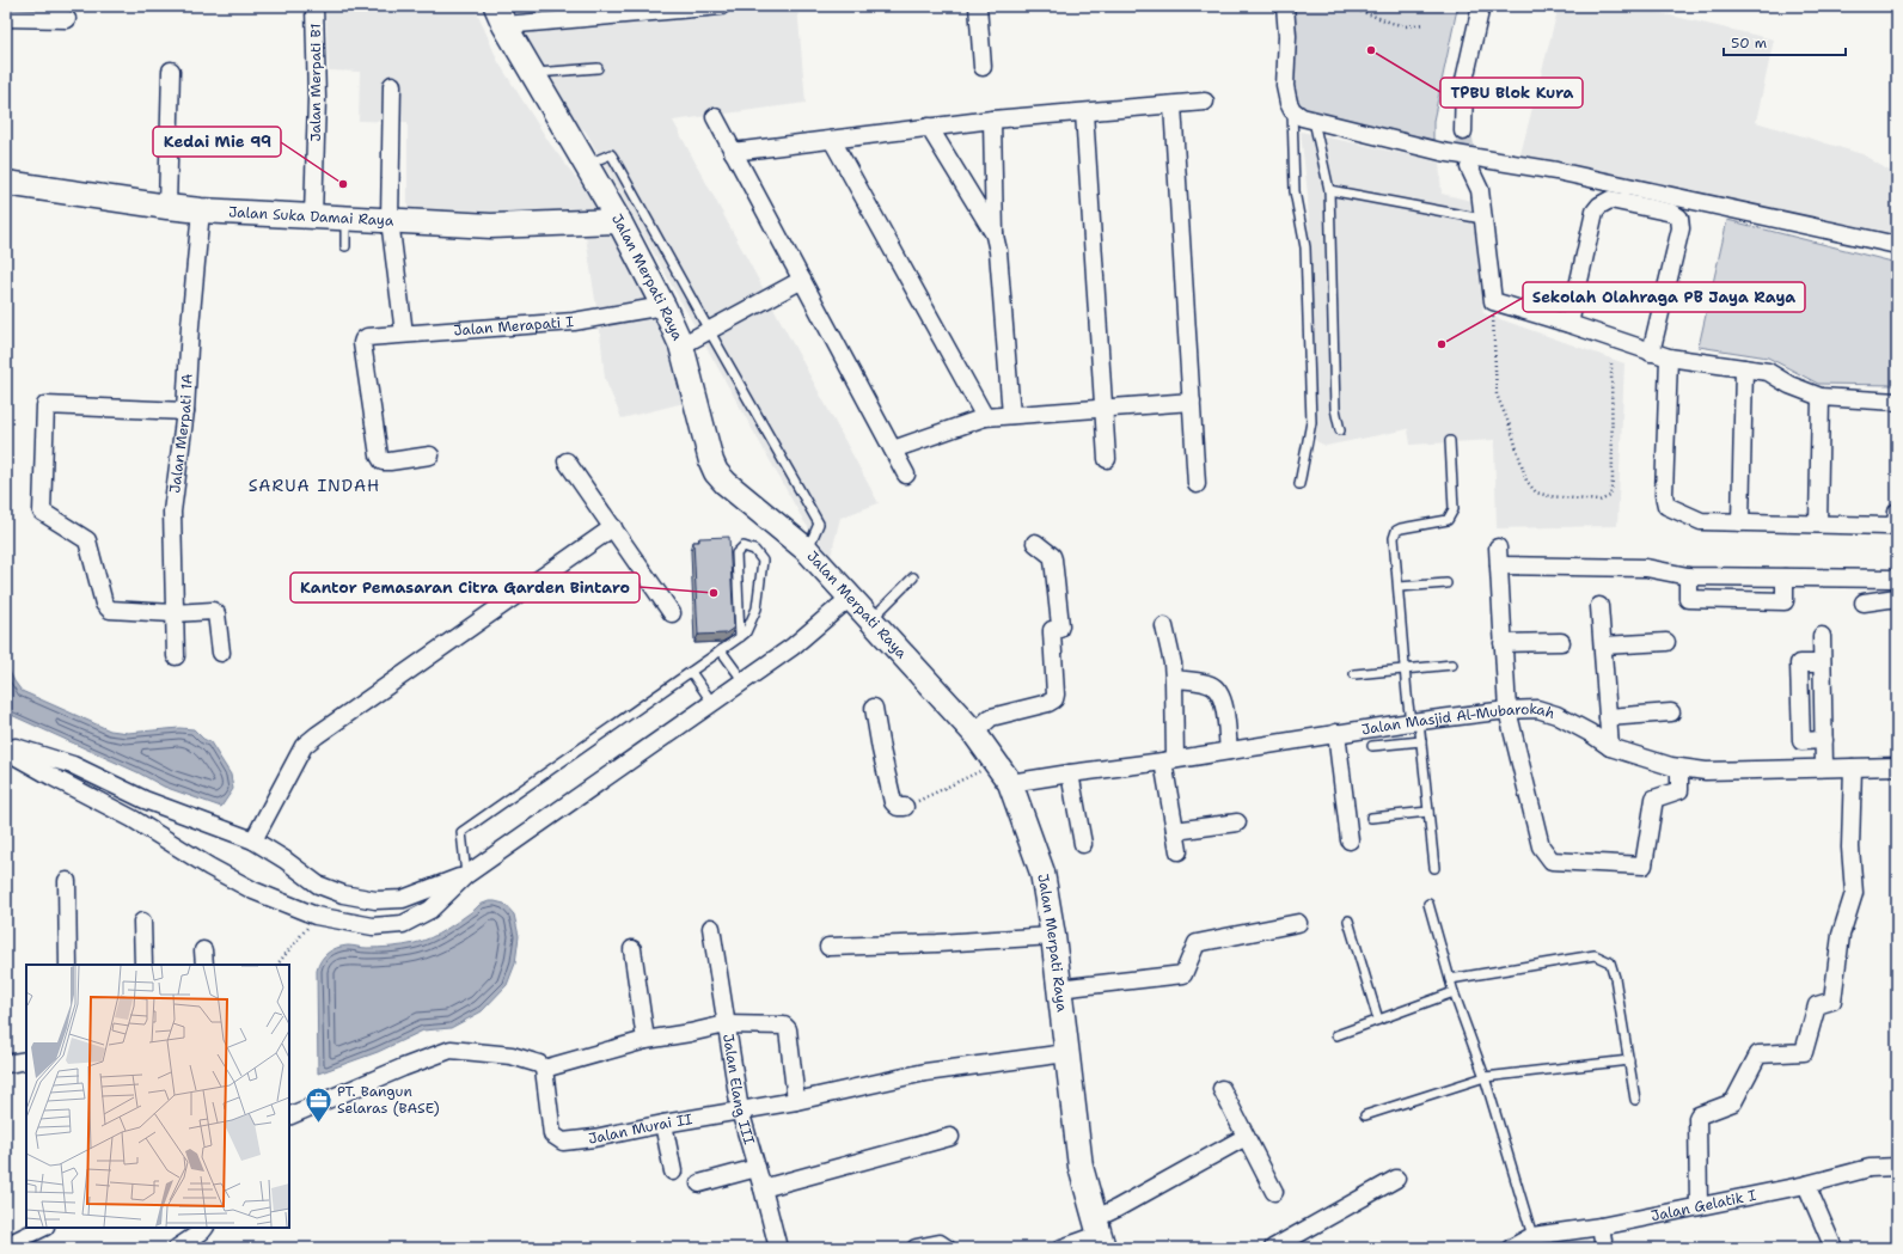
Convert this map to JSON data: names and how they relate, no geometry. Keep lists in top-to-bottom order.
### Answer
{
  "streets": {
    "main road": ["Jalan Suka Damai Raya", "Jalan Merpati Raya"],
    "street": [
      "Jalan Merpati B1",
      "Jalan Merapati I",
      "Jalan Merpati 1A",
      "Jalan Masjid Al-Mubarokah",
      "Jalan Elang III",
      "Jalan Murai II",
      "Jalan Gelatik I"
    ]
  },
  "crossings": [
    ["Jalan Merpati B1", "Jalan Suka Damai Raya"],
    ["Jalan Suka Damai Raya", "Jalan Merpati Raya"],
    ["Jalan Suka Damai Raya", "Jalan Merpati 1A"],
    ["Jalan Merpati Raya", "Jalan Merapati I"],
    ["Jalan Merpati Raya", "Jalan Masjid Al-Mubarokah"],
    ["Jalan Merpati Raya", "Jalan Murai II"],
    ["Jalan Elang III", "Jalan Murai II"]
  ],
  "districts": ["SARUA INDAH"],
  "places": {
    "other": [
      "TPBU Blok Kura",
      "Kedai Mie 99",
      "Sekolah Olahraga PB Jaya Raya",
      "Kantor Pemasaran Citra Garden Bintaro"
    ],
    "office": ["PT. Bangun Selaras (BASE)"]
  },
  "scale_bar": "50 m"
}
